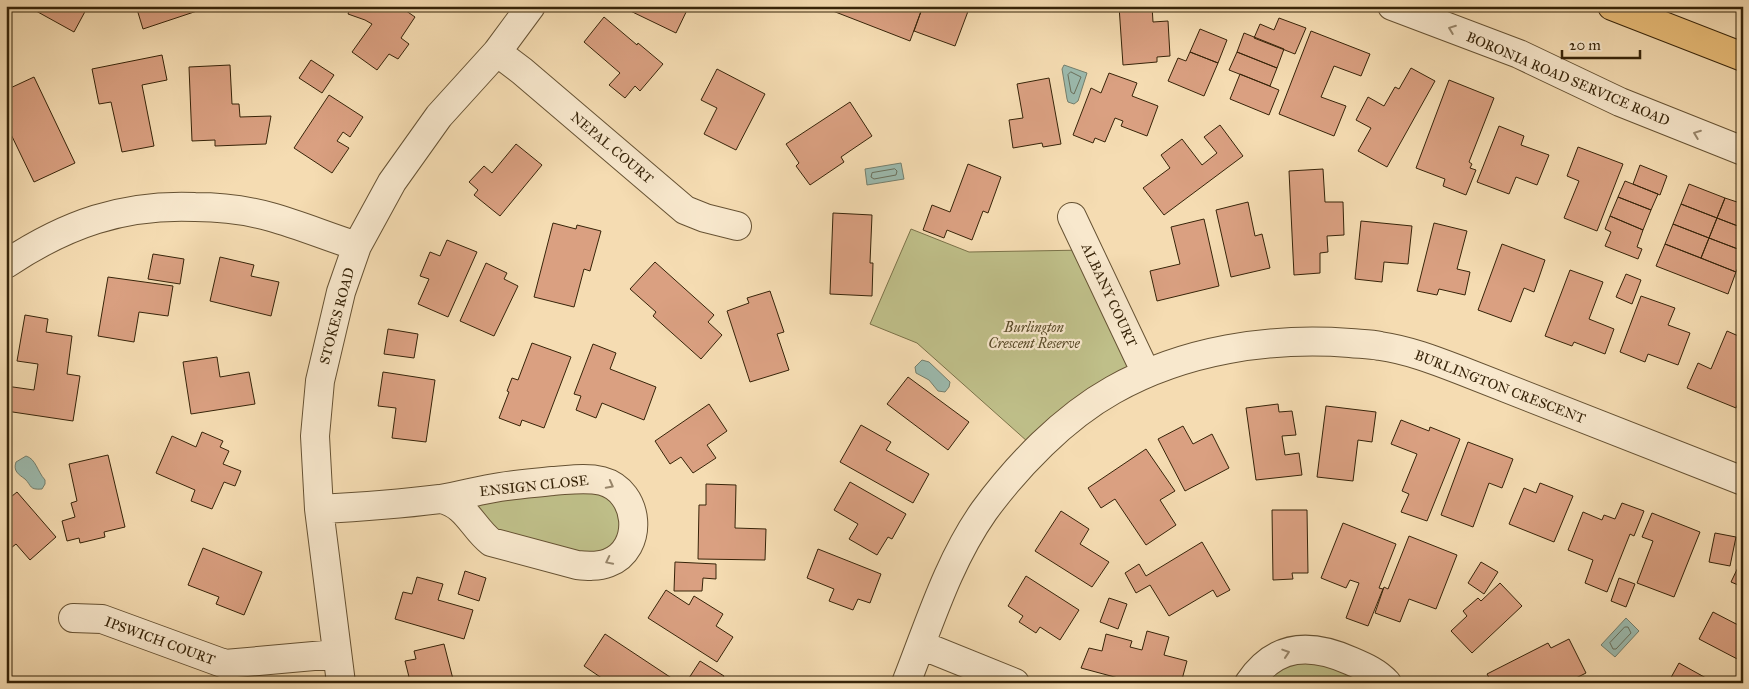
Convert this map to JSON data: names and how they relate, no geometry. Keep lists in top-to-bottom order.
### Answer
{
  "streets": {
    "street": [
      "BORONIA ROAD SERVICE ROAD",
      "NEPAL COURT",
      "ALBANY COURT",
      "STOKES ROAD",
      "BURLINGTON CRESCENT",
      "ENSIGN CLOSE",
      "IPSWICH COURT"
    ]
  },
  "crossings": [
    ["NEPAL COURT", "STOKES ROAD"],
    ["ALBANY COURT", "BURLINGTON CRESCENT"],
    ["STOKES ROAD", "ENSIGN CLOSE"],
    ["STOKES ROAD", "IPSWICH COURT"]
  ],
  "one_way": ["BORONIA ROAD SERVICE ROAD"],
  "parks": ["Burlington Crescent Reserve"],
  "scale_bar": "20 m"
}
